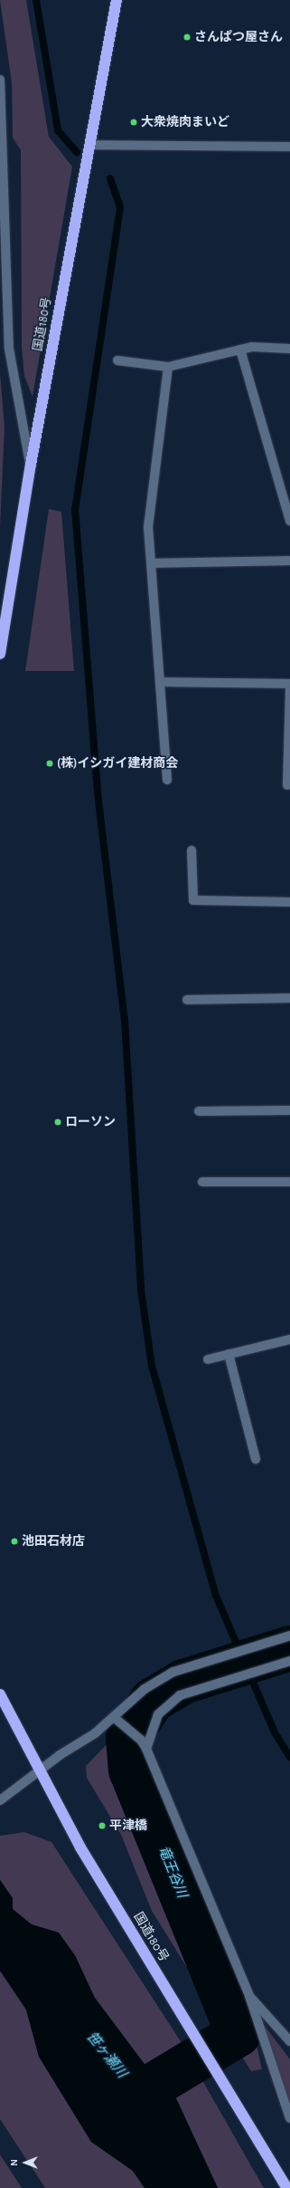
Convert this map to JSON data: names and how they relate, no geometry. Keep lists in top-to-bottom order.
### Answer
{
  "streets": {
    "highway": ["国道180号"]
  },
  "water": ["竜王谷川", "笹ヶ瀬川"],
  "places": [
    "さんぱつ屋さん",
    "大衆焼肉まいど",
    "(株)イシガイ建材商会",
    "ローソン",
    "池田石材店",
    "平津橋"
  ],
  "north": "left"
}
